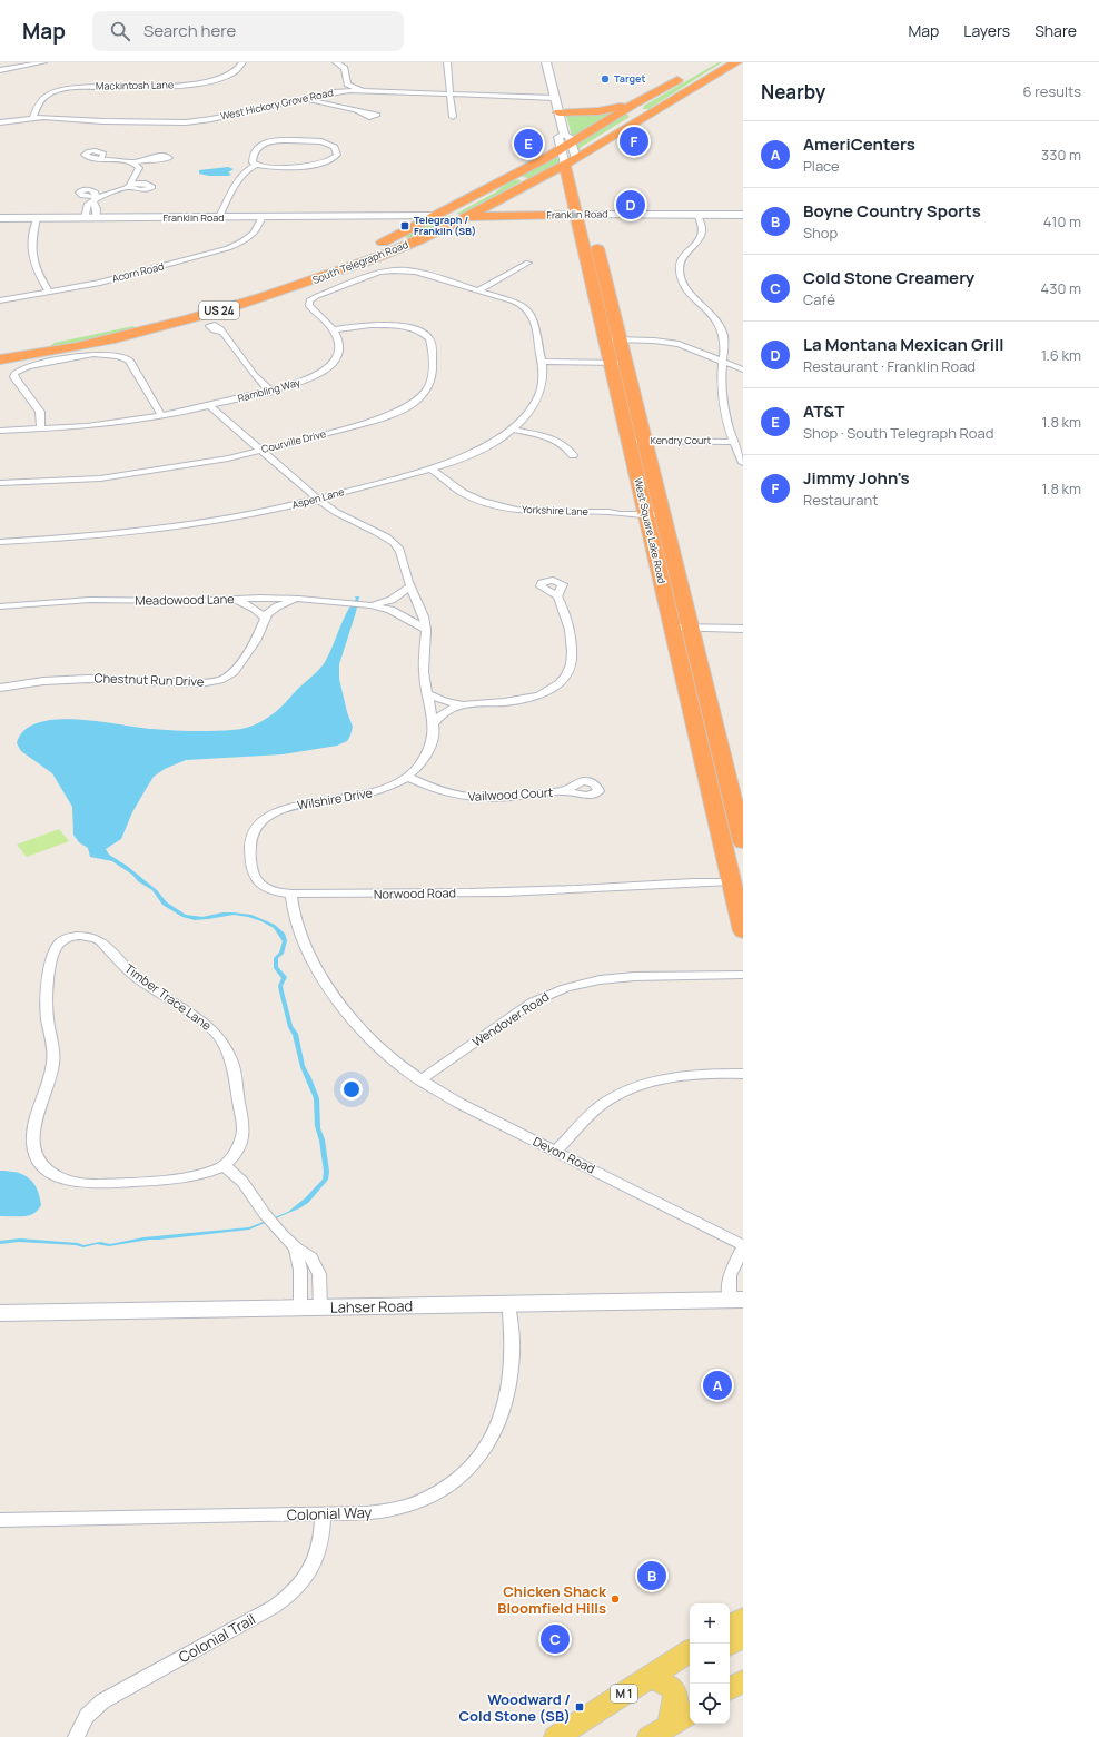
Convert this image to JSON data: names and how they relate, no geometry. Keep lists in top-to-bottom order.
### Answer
{
  "streets": {
    "highway": [
      "Franklin Road",
      "South Telegraph Road",
      "US 24",
      "West Square Lake Road"
    ],
    "main road": ["M 1"],
    "street": [
      "Mackintosh Lane",
      "West Hickory Grove Road",
      "Acorn Road",
      "Rambling Way",
      "Kendry Court",
      "Courville Drive",
      "Aspen Lane",
      "Yorkshire Lane",
      "Meadowood Lane",
      "Chestnut Run Drive",
      "Vailwood Court",
      "Wilshire Drive",
      "Norwood Road",
      "Timber Trace Lane",
      "Wendover Road",
      "Devon Road",
      "Lahser Road",
      "Colonial Way",
      "Colonial Trail"
    ]
  },
  "crossings": [
    ["Mackintosh Lane", "West Hickory Grove Road"],
    ["West Hickory Grove Road", "West Square Lake Road"],
    ["Franklin Road", "South Telegraph Road"],
    ["Franklin Road", "Acorn Road"],
    ["Franklin Road", "West Square Lake Road"],
    ["South Telegraph Road", "West Square Lake Road"],
    ["Rambling Way", "Courville Drive"],
    ["Rambling Way", "Wilshire Drive"],
    ["Kendry Court", "West Square Lake Road"],
    ["Courville Drive", "Wilshire Drive"],
    ["Aspen Lane", "Yorkshire Lane"],
    ["Aspen Lane", "Wilshire Drive"],
    ["Yorkshire Lane", "West Square Lake Road"],
    ["West Square Lake Road", "Norwood Road"],
    ["Vailwood Court", "Wilshire Drive"],
    ["Wilshire Drive", "Norwood Road"],
    ["Wilshire Drive", "Devon Road"],
    ["Norwood Road", "Devon Road"],
    ["Wendover Road", "Devon Road"],
    ["Devon Road", "Lahser Road"],
    ["Lahser Road", "Colonial Way"],
    ["Colonial Way", "Colonial Trail"]
  ],
  "places": {
    "other": ["Target", "Chicken Shack Bloomfield Hills"],
    "transit": ["Telegraph / Franklin (SB)", "Woodward / Cold Stone (SB)"]
  },
  "page": {
    "header": "Map",
    "search": "Search here",
    "nav": ["Map", "Layers", "Share"],
    "heading": ["Nearby", "6 results"],
    "list": [
      {
        "mark": "A",
        "name": "AmeriCenters",
        "note": "Place",
        "value": "330 m"
      },
      {
        "mark": "B",
        "name": "Boyne Country Sports",
        "note": "Shop",
        "value": "410 m"
      },
      {
        "mark": "C",
        "name": "Cold Stone Creamery",
        "note": "Café",
        "value": "430 m"
      },
      {
        "mark": "D",
        "name": "La Montana Mexican Grill",
        "note": "Restaurant · Franklin Road",
        "value": "1.6 km"
      },
      {
        "mark": "E",
        "name": "AT&T",
        "note": "Shop · South Telegraph Road",
        "value": "1.8 km"
      },
      {
        "mark": "F",
        "name": "Jimmy John's",
        "note": "Restaurant",
        "value": "1.8 km"
      }
    ],
    "pins": [
      "F",
      "E",
      "D",
      "A",
      "B",
      "C"
    ],
    "map_buttons": ["+", "−"]
  }
}
